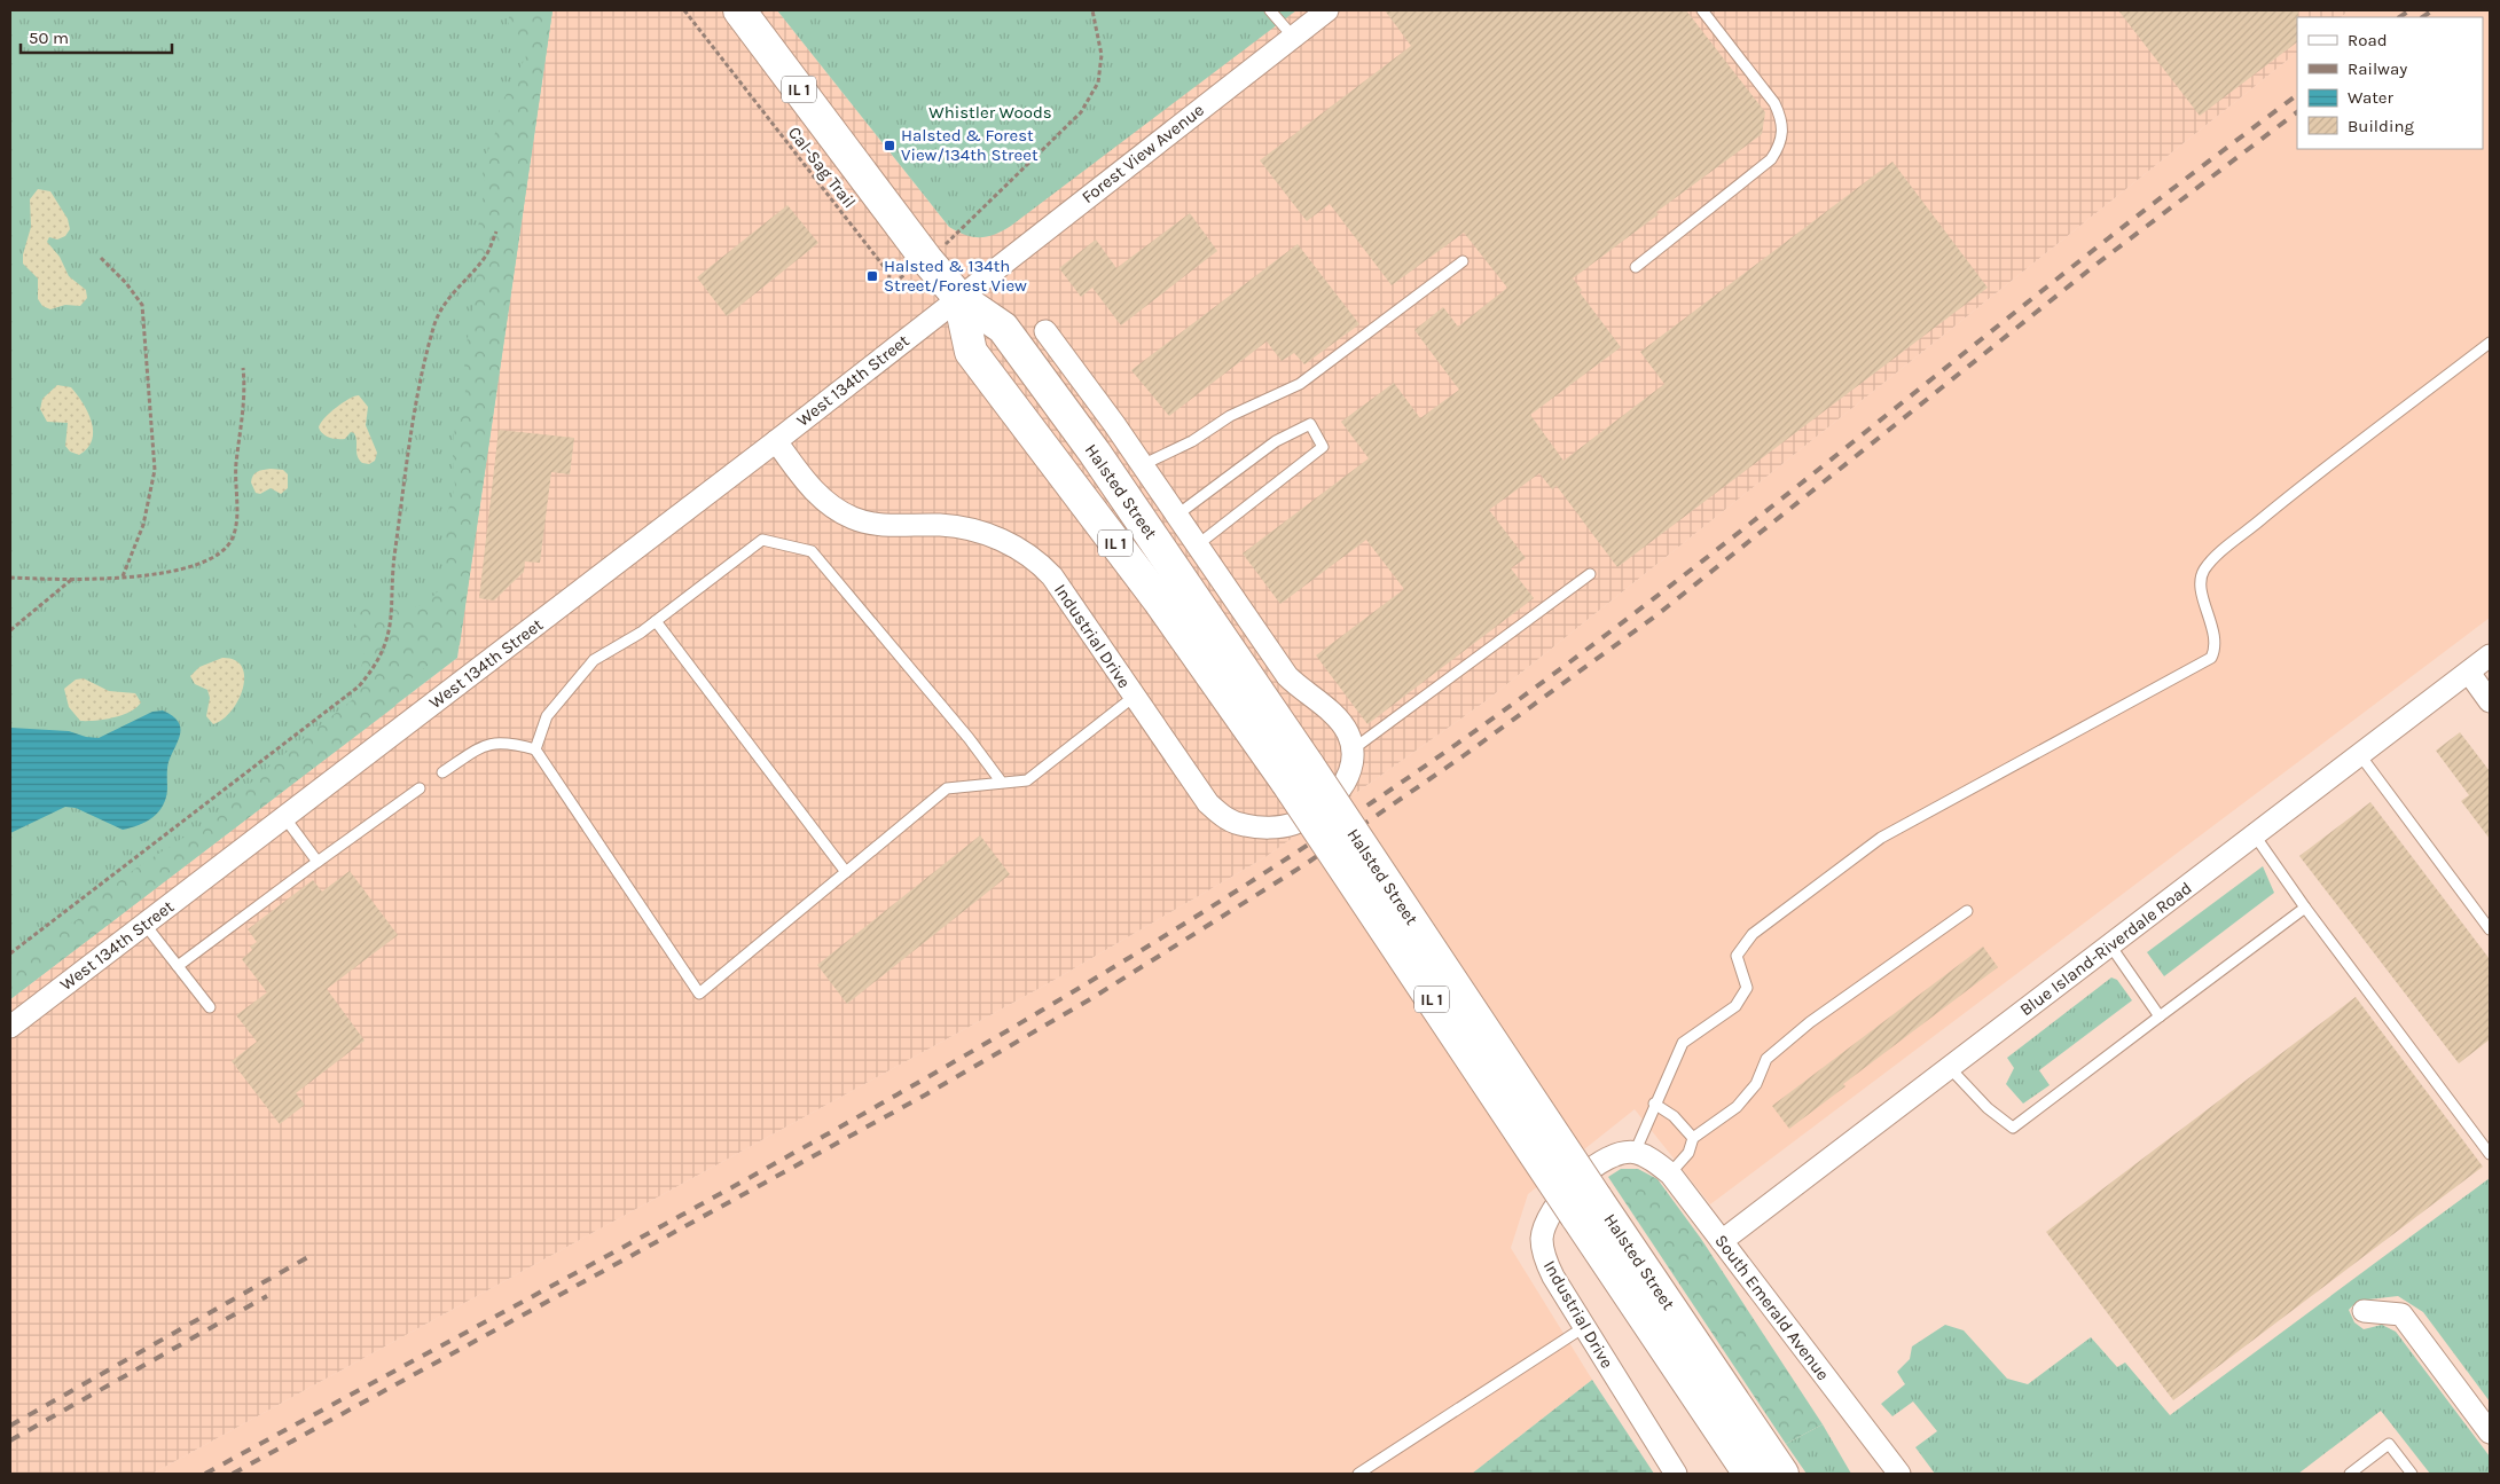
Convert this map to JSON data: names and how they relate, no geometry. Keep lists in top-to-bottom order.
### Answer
{
  "streets": {
    "main road": ["IL 1", "Halsted Street"],
    "street": [
      "Forest View Avenue",
      "West 134th Street",
      "Industrial Drive",
      "Blue Island-Riverdale Road",
      "South Emerald Avenue"
    ],
    "path": ["Cal-Sag Trail"]
  },
  "crossings": [
    ["Forest View Avenue", "West 134th Street"],
    ["Forest View Avenue", "Halsted Street"],
    ["West 134th Street", "Halsted Street"],
    ["West 134th Street", "Industrial Drive"],
    ["Industrial Drive", "South Emerald Avenue"],
    ["Blue Island-Riverdale Road", "South Emerald Avenue"]
  ],
  "parks": ["Whistler Woods"],
  "places": {
    "transit": ["Halsted & Forest View/134th Street", "Halsted & 134th Street/Forest View"]
  },
  "legend": [
    "Road",
    "Railway",
    "Water",
    "Building"
  ],
  "scale_bar": "50 m"
}
